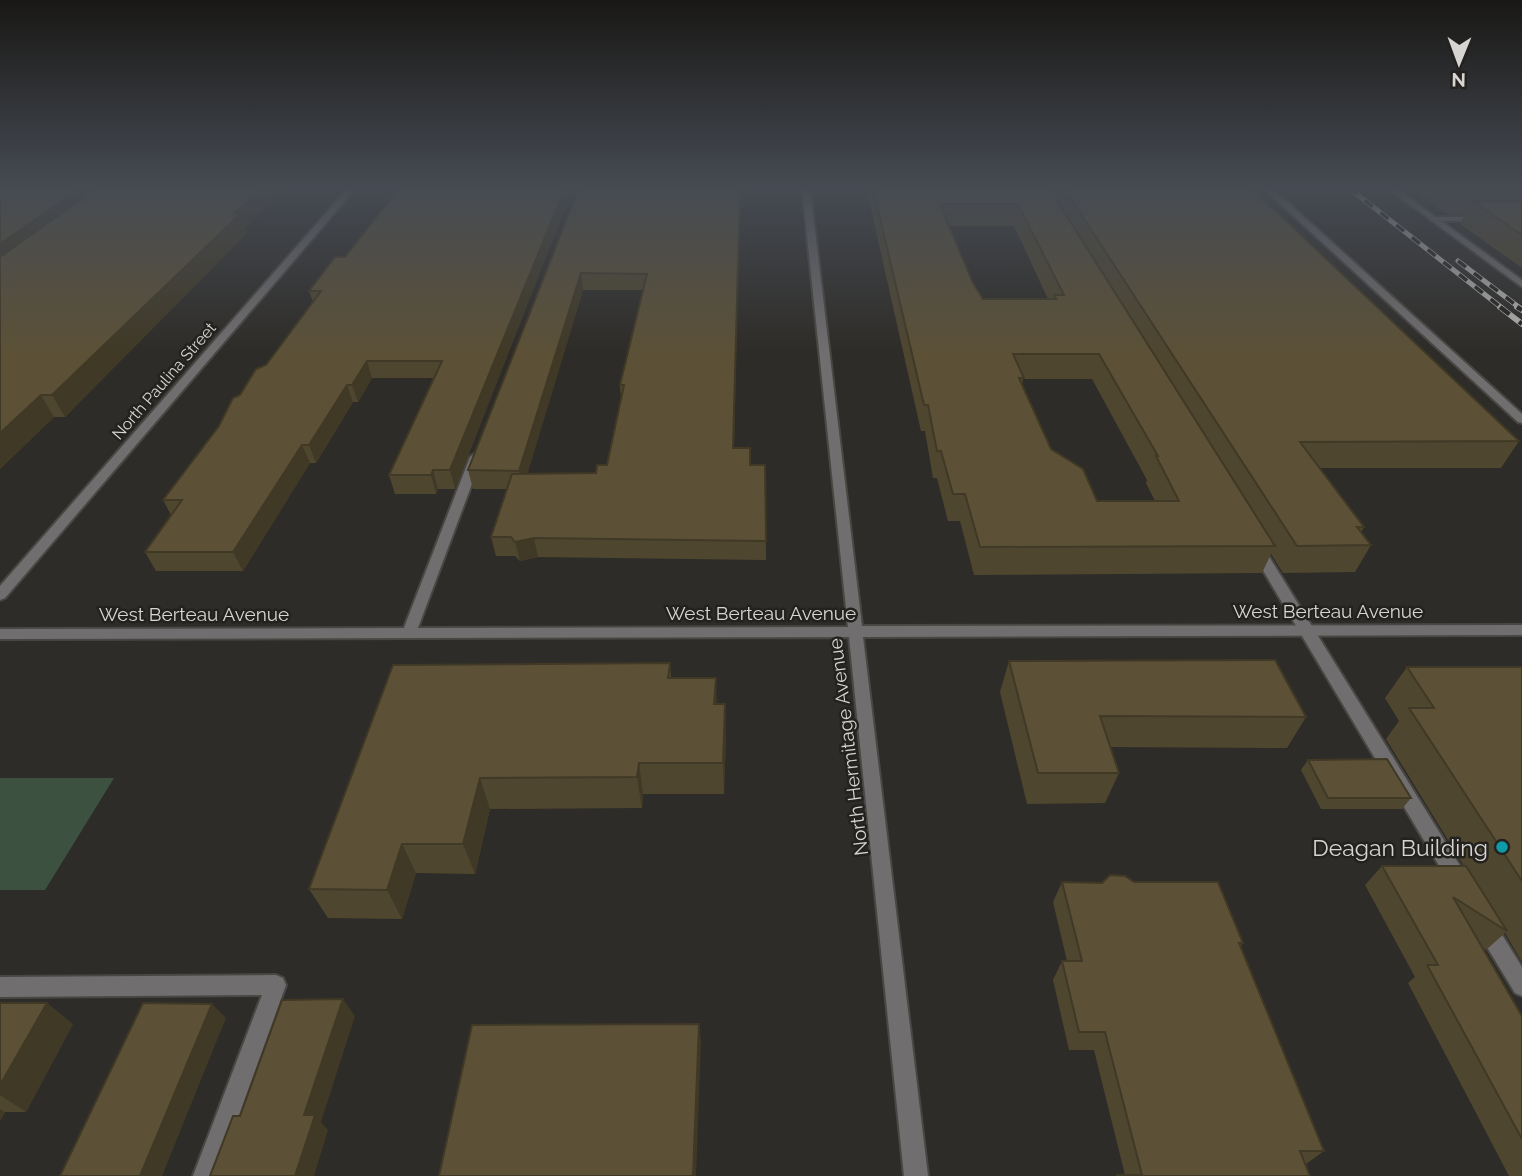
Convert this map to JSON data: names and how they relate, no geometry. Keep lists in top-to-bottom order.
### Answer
{
  "streets": {
    "street": ["North Paulina Street", "West Berteau Avenue", "North Hermitage Avenue"]
  },
  "crossings": [
    ["West Berteau Avenue", "North Hermitage Avenue"]
  ],
  "places": ["Deagan Building"],
  "north": "bottom"
}
